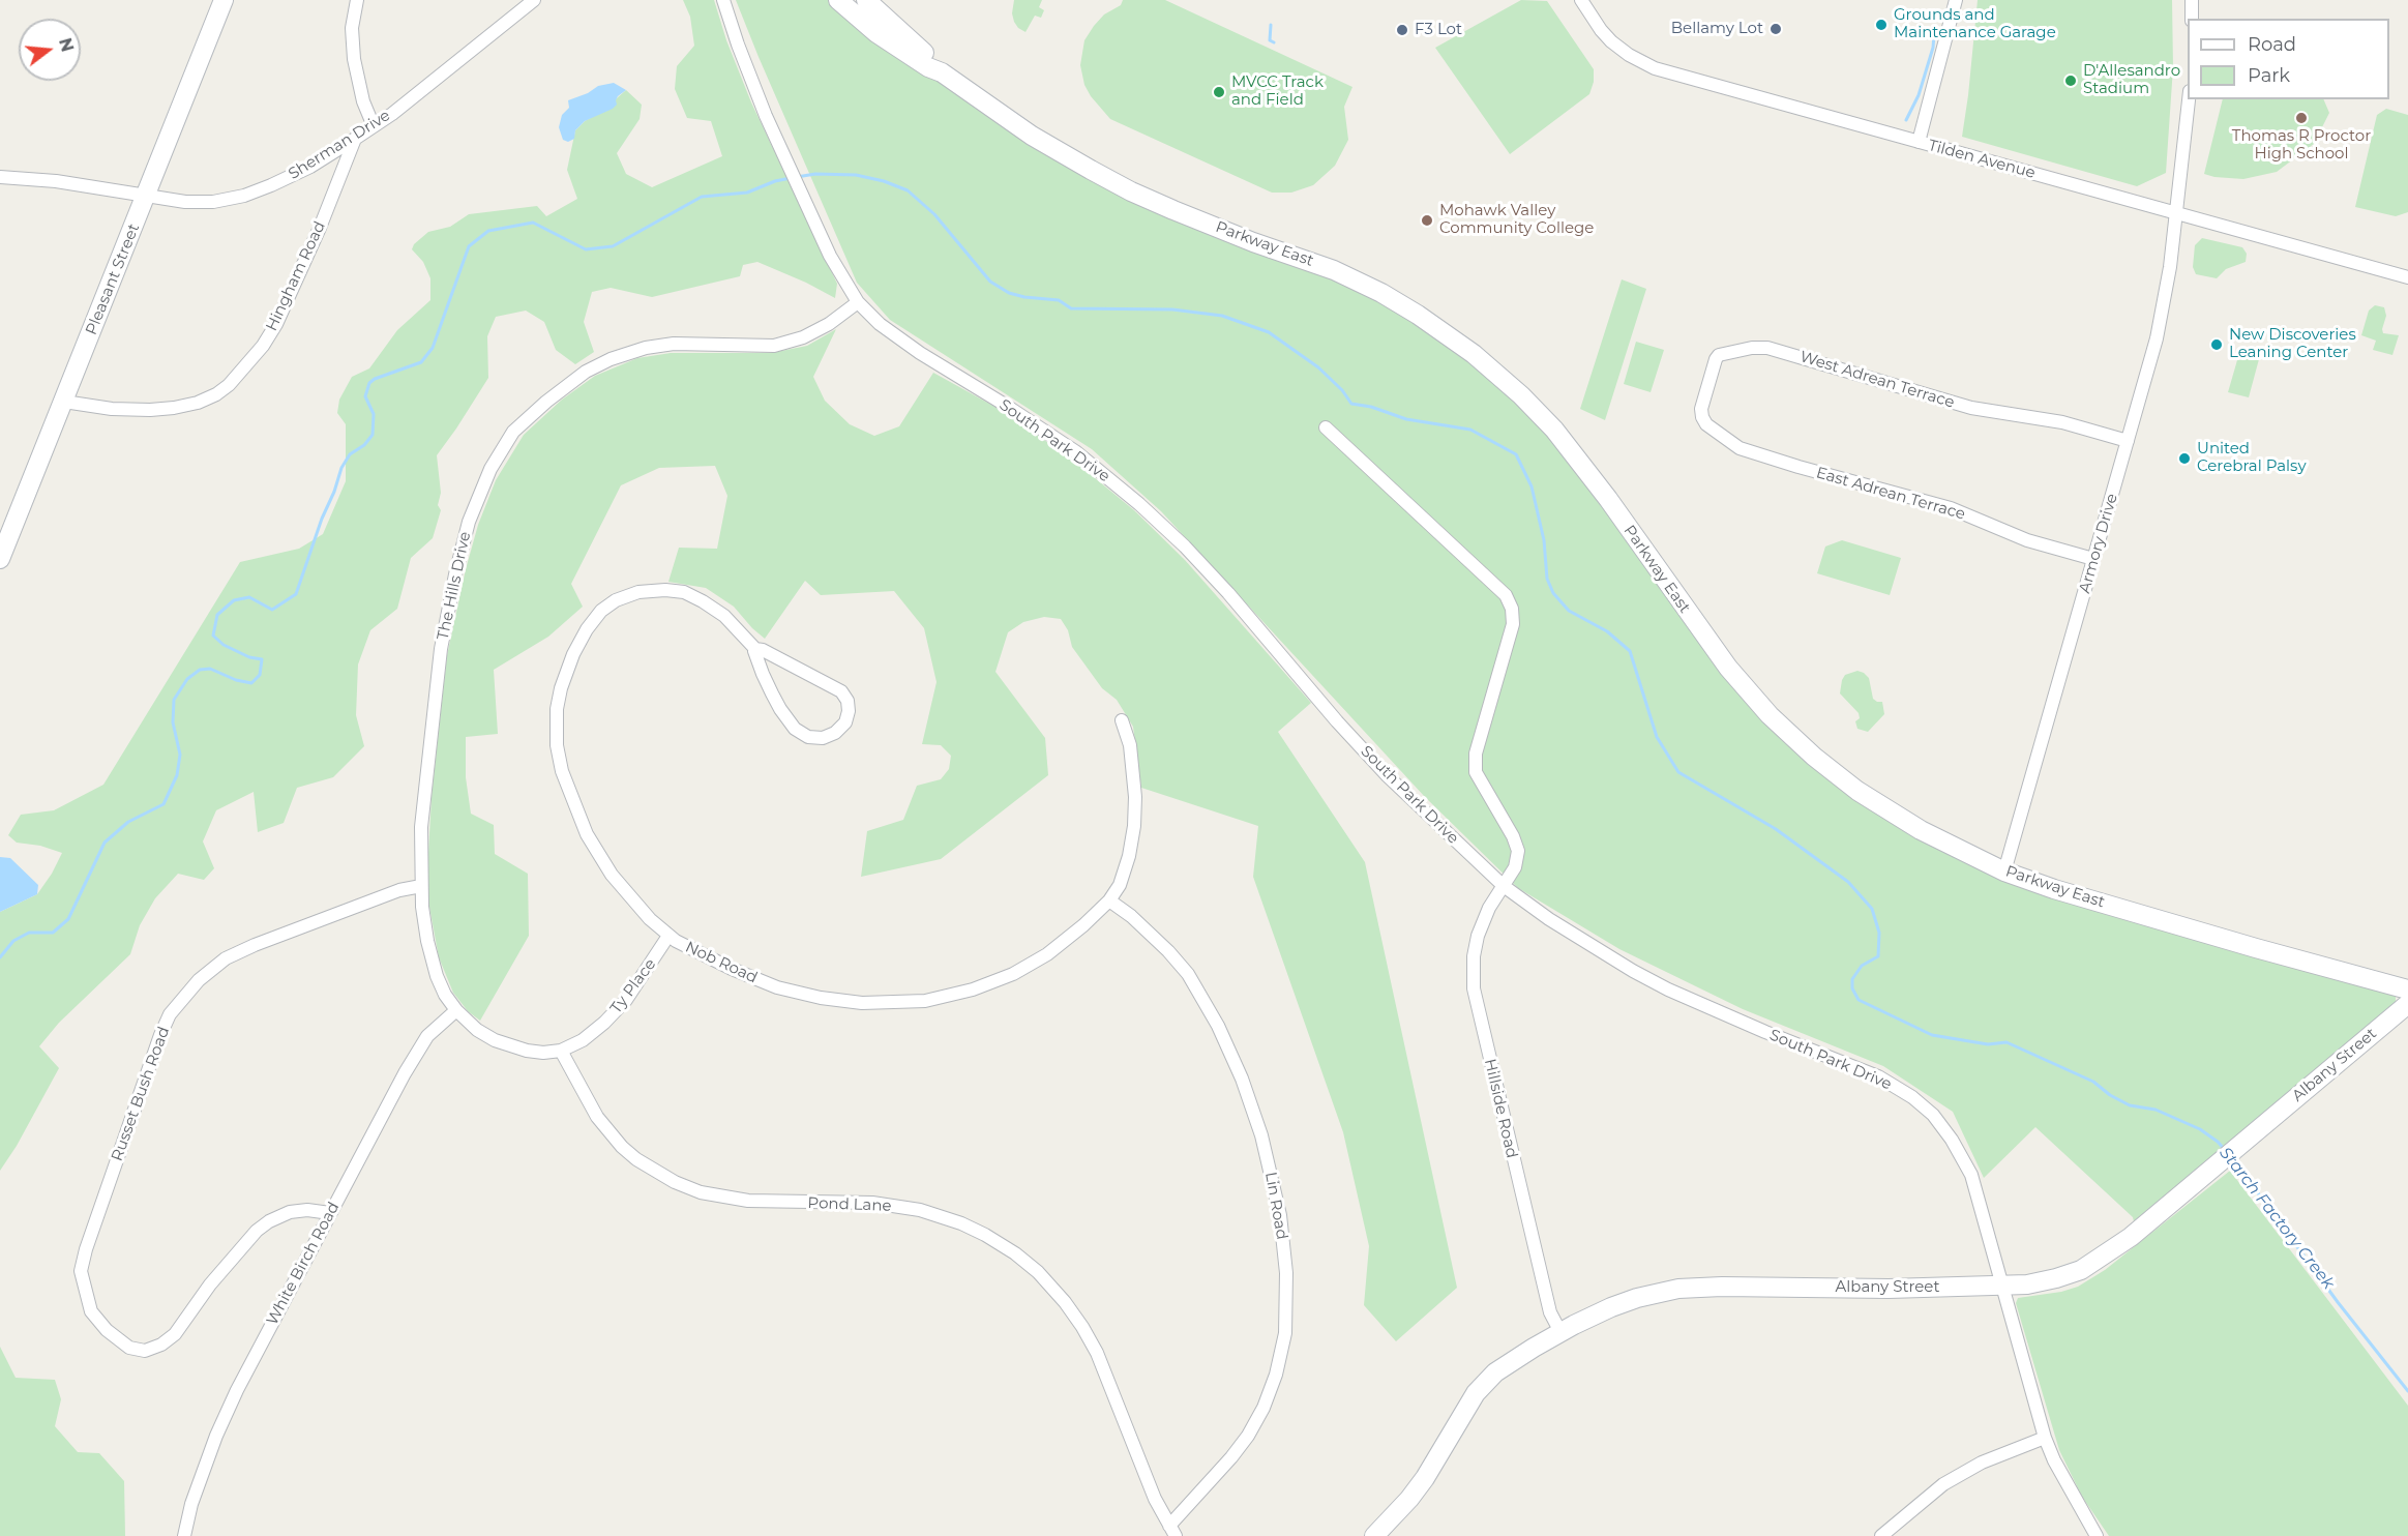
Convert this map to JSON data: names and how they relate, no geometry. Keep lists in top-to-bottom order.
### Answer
{
  "streets": {
    "street": [
      "Sherman Drive",
      "Tilden Avenue",
      "Parkway East",
      "Hingham Road",
      "Pleasant Street",
      "West Adrean Terrace",
      "South Park Drive",
      "East Adrean Terrace",
      "Armory Drive",
      "The Hills Drive",
      "Nob Road",
      "Ty Place",
      "Albany Street",
      "Russet Bush Road",
      "Hillside Road",
      "Pond Lane",
      "Lin Road",
      "White Birch Road"
    ]
  },
  "crossings": [
    ["Sherman Drive", "Hingham Road"],
    ["Sherman Drive", "Pleasant Street"],
    ["Tilden Avenue", "Armory Drive"],
    ["Parkway East", "Armory Drive"],
    ["Hingham Road", "Pleasant Street"],
    ["West Adrean Terrace", "East Adrean Terrace"],
    ["West Adrean Terrace", "Armory Drive"],
    ["South Park Drive", "The Hills Drive"],
    ["South Park Drive", "Albany Street"],
    ["South Park Drive", "Hillside Road"],
    ["East Adrean Terrace", "Armory Drive"],
    ["The Hills Drive", "Ty Place"],
    ["The Hills Drive", "Russet Bush Road"],
    ["The Hills Drive", "Pond Lane"],
    ["The Hills Drive", "White Birch Road"],
    ["Nob Road", "Ty Place"],
    ["Nob Road", "Lin Road"],
    ["Ty Place", "Pond Lane"],
    ["Albany Street", "Hillside Road"],
    ["Russet Bush Road", "White Birch Road"],
    ["Pond Lane", "Lin Road"]
  ],
  "water": ["Starch Factory Creek"],
  "places": [
    "Grounds and Maintenance Garage",
    "Bellamy Lot",
    "F3 Lot",
    "D'Allesandro Stadium",
    "MVCC Track and Field",
    "Thomas R Proctor High School",
    "Mohawk Valley Community College",
    "New Discoveries Leaning Center",
    "United Cerebral Palsy"
  ],
  "legend": ["Road", "Park"],
  "north": "right"
}
